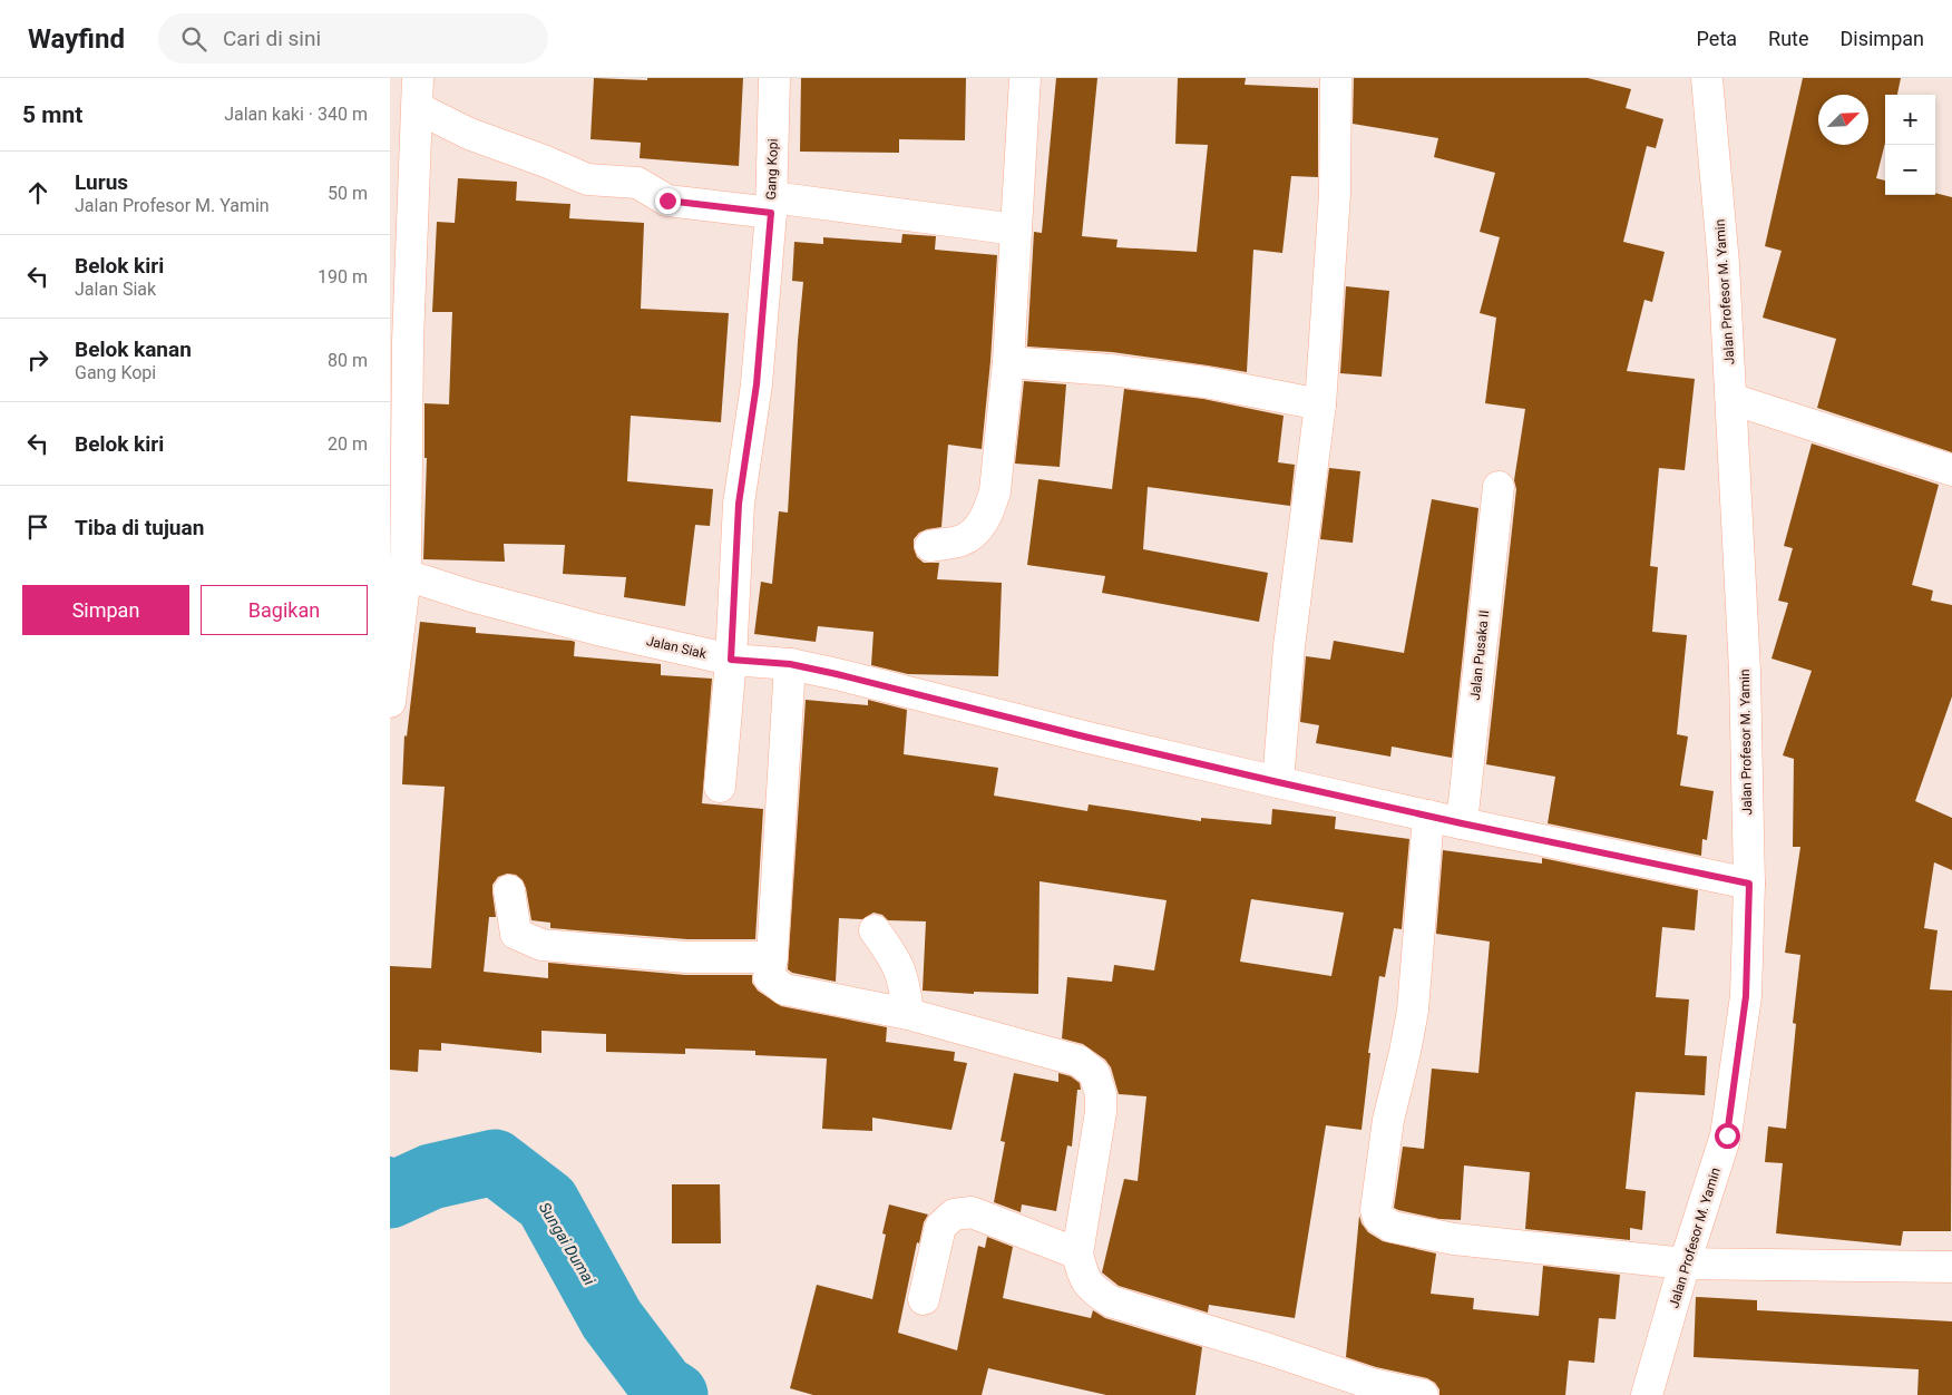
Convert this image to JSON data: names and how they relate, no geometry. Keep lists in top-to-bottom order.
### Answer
{
  "streets": {
    "street": [
      "Gang Kopi",
      "Jalan Profesor M. Yamin",
      "Jalan Siak",
      "Jalan Pusaka II"
    ]
  },
  "crossings": [
    ["Gang Kopi", "Jalan Siak"],
    ["Jalan Profesor M. Yamin", "Jalan Siak"],
    ["Jalan Siak", "Jalan Pusaka II"]
  ],
  "water": ["Sungai Dumai"],
  "north": "top right",
  "page": {
    "header": "Wayfind",
    "search": "Cari di sini",
    "nav": ["Peta", "Rute", "Disimpan"],
    "heading": ["5 mnt", "Jalan kaki · 340 m"],
    "map_buttons": ["+", "−"],
    "list": [
      ["Lurus", "Jalan Profesor M. Yamin", "50 m"],
      ["Belok kiri", "Jalan Siak", "190 m"],
      ["Belok kanan", "Gang Kopi", "80 m"],
      ["Belok kiri", "20 m"],
      "Tiba di tujuan"
    ],
    "buttons": ["Simpan", "Bagikan"]
  }
}
